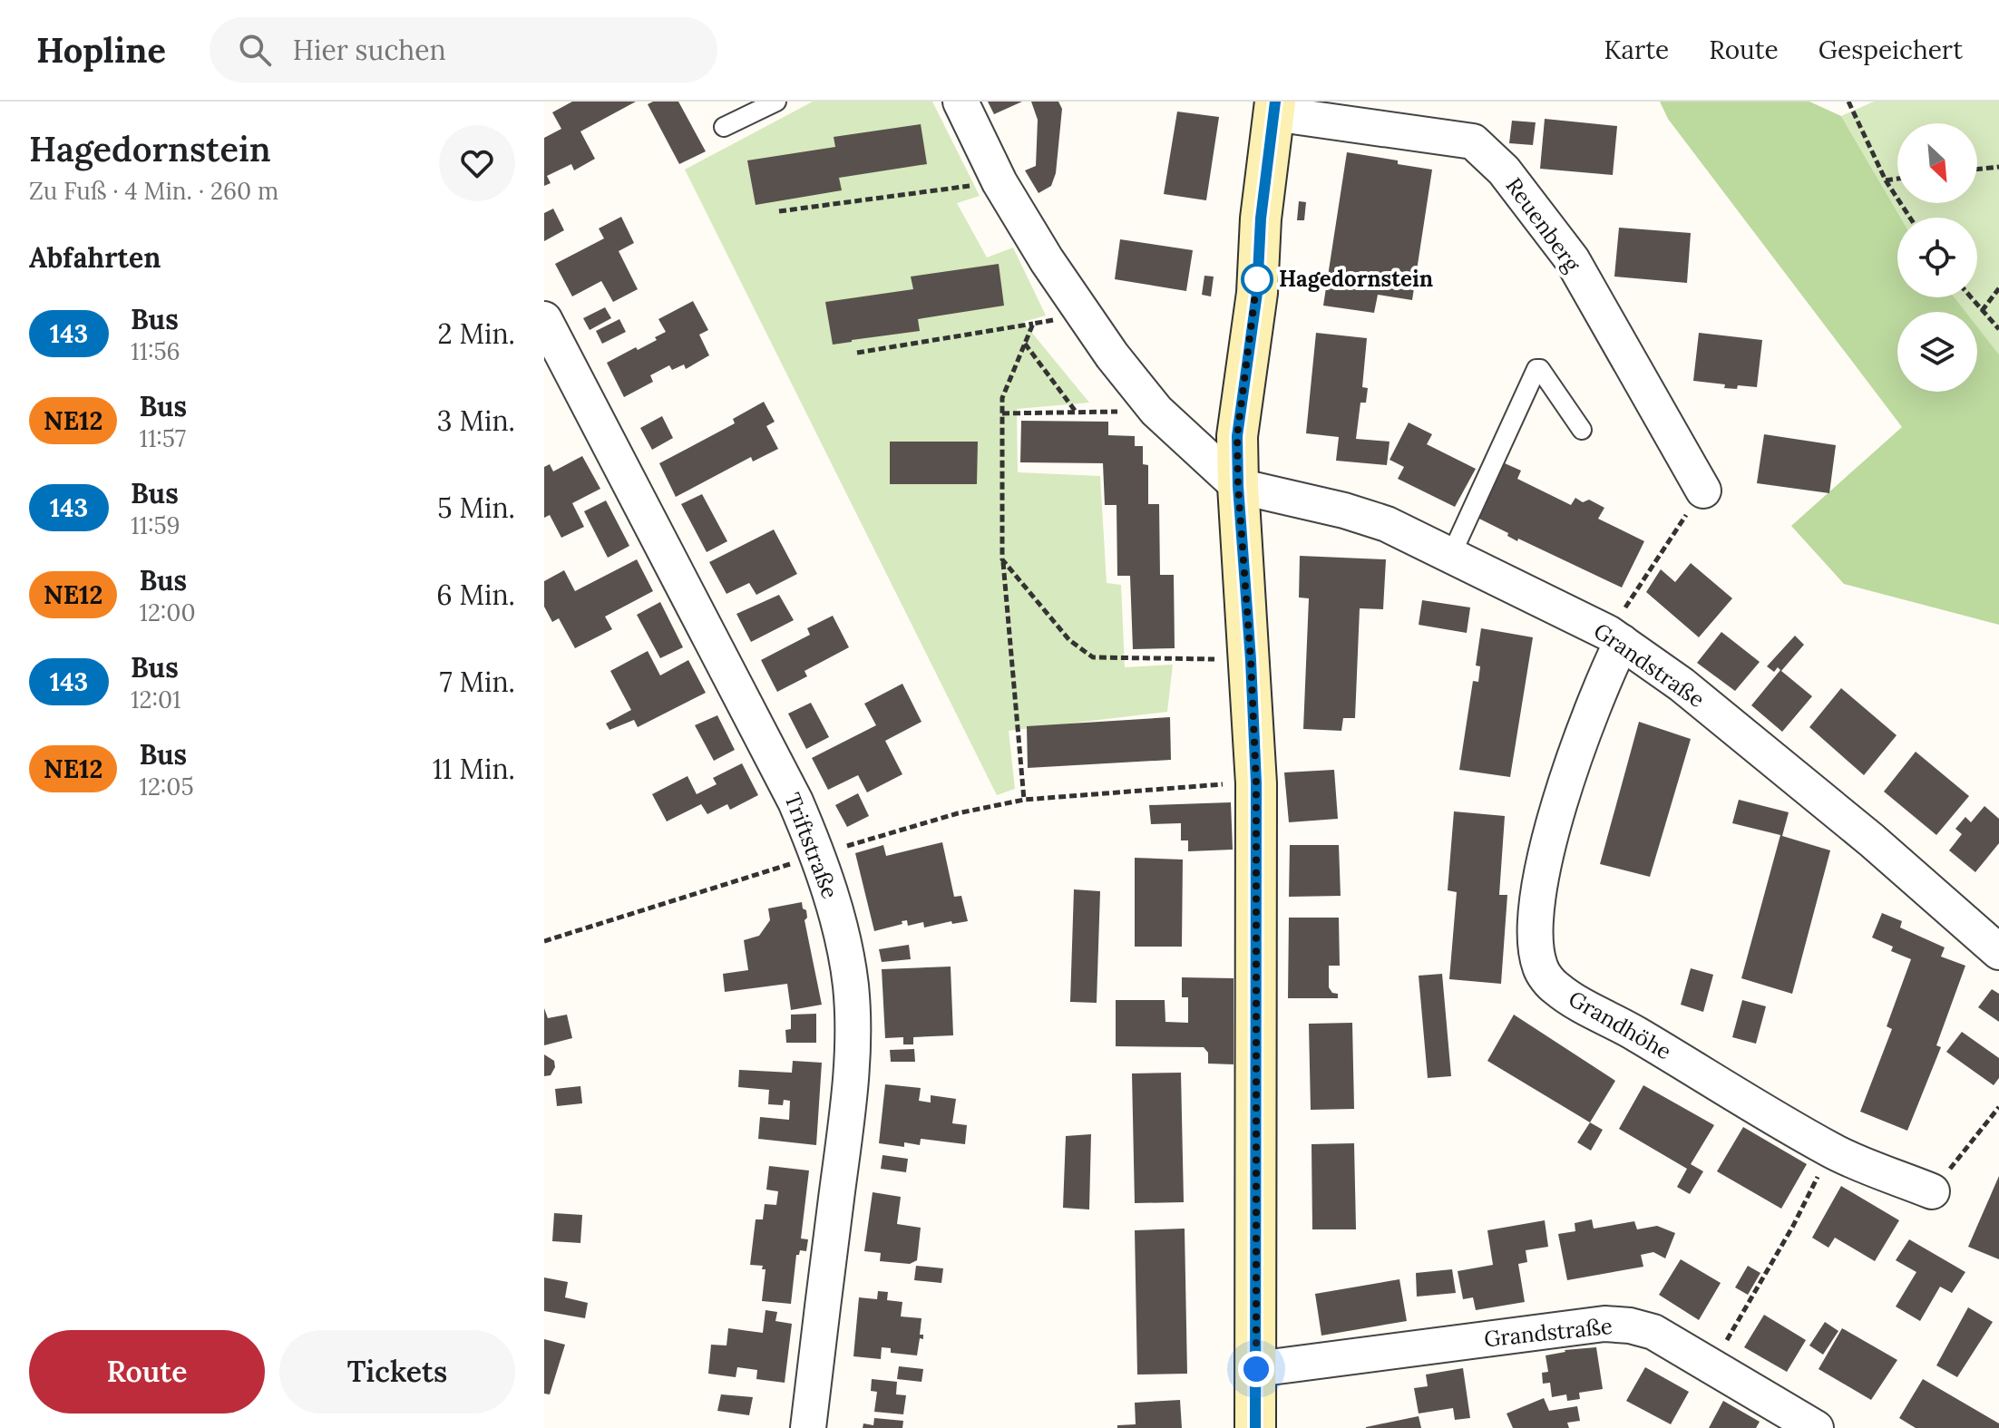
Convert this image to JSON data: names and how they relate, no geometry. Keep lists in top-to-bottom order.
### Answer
{
  "streets": {
    "main road": ["Reuenberg"],
    "street": ["Grandstraße", "Triftstraße", "Grandhöhe"]
  },
  "crossings": [
    ["Reuenberg", "Grandstraße"],
    ["Grandstraße", "Grandhöhe"]
  ],
  "places": ["Hagedornstein"],
  "lines": ["bus line 143"],
  "north": "bottom right",
  "page": {
    "header": "Hopline",
    "search": "Hier suchen",
    "nav": ["Karte", "Route", "Gespeichert"],
    "heading": [
      ["Hagedornstein", "Zu Fuß · 4 Min. · 260 m"],
      "Abfahrten"
    ],
    "list": [
      {
        "mark": "143",
        "name": "Bus",
        "note": "11:56",
        "value": "2 Min."
      },
      {
        "mark": "NE12",
        "name": "Bus",
        "note": "11:57",
        "value": "3 Min."
      },
      {
        "mark": "143",
        "name": "Bus",
        "note": "11:59",
        "value": "5 Min."
      },
      {
        "mark": "NE12",
        "name": "Bus",
        "note": "12:00",
        "value": "6 Min."
      },
      {
        "mark": "143",
        "name": "Bus",
        "note": "12:01",
        "value": "7 Min."
      },
      {
        "mark": "NE12",
        "name": "Bus",
        "note": "12:05",
        "value": "11 Min."
      }
    ],
    "buttons": ["Route", "Tickets"]
  }
}
